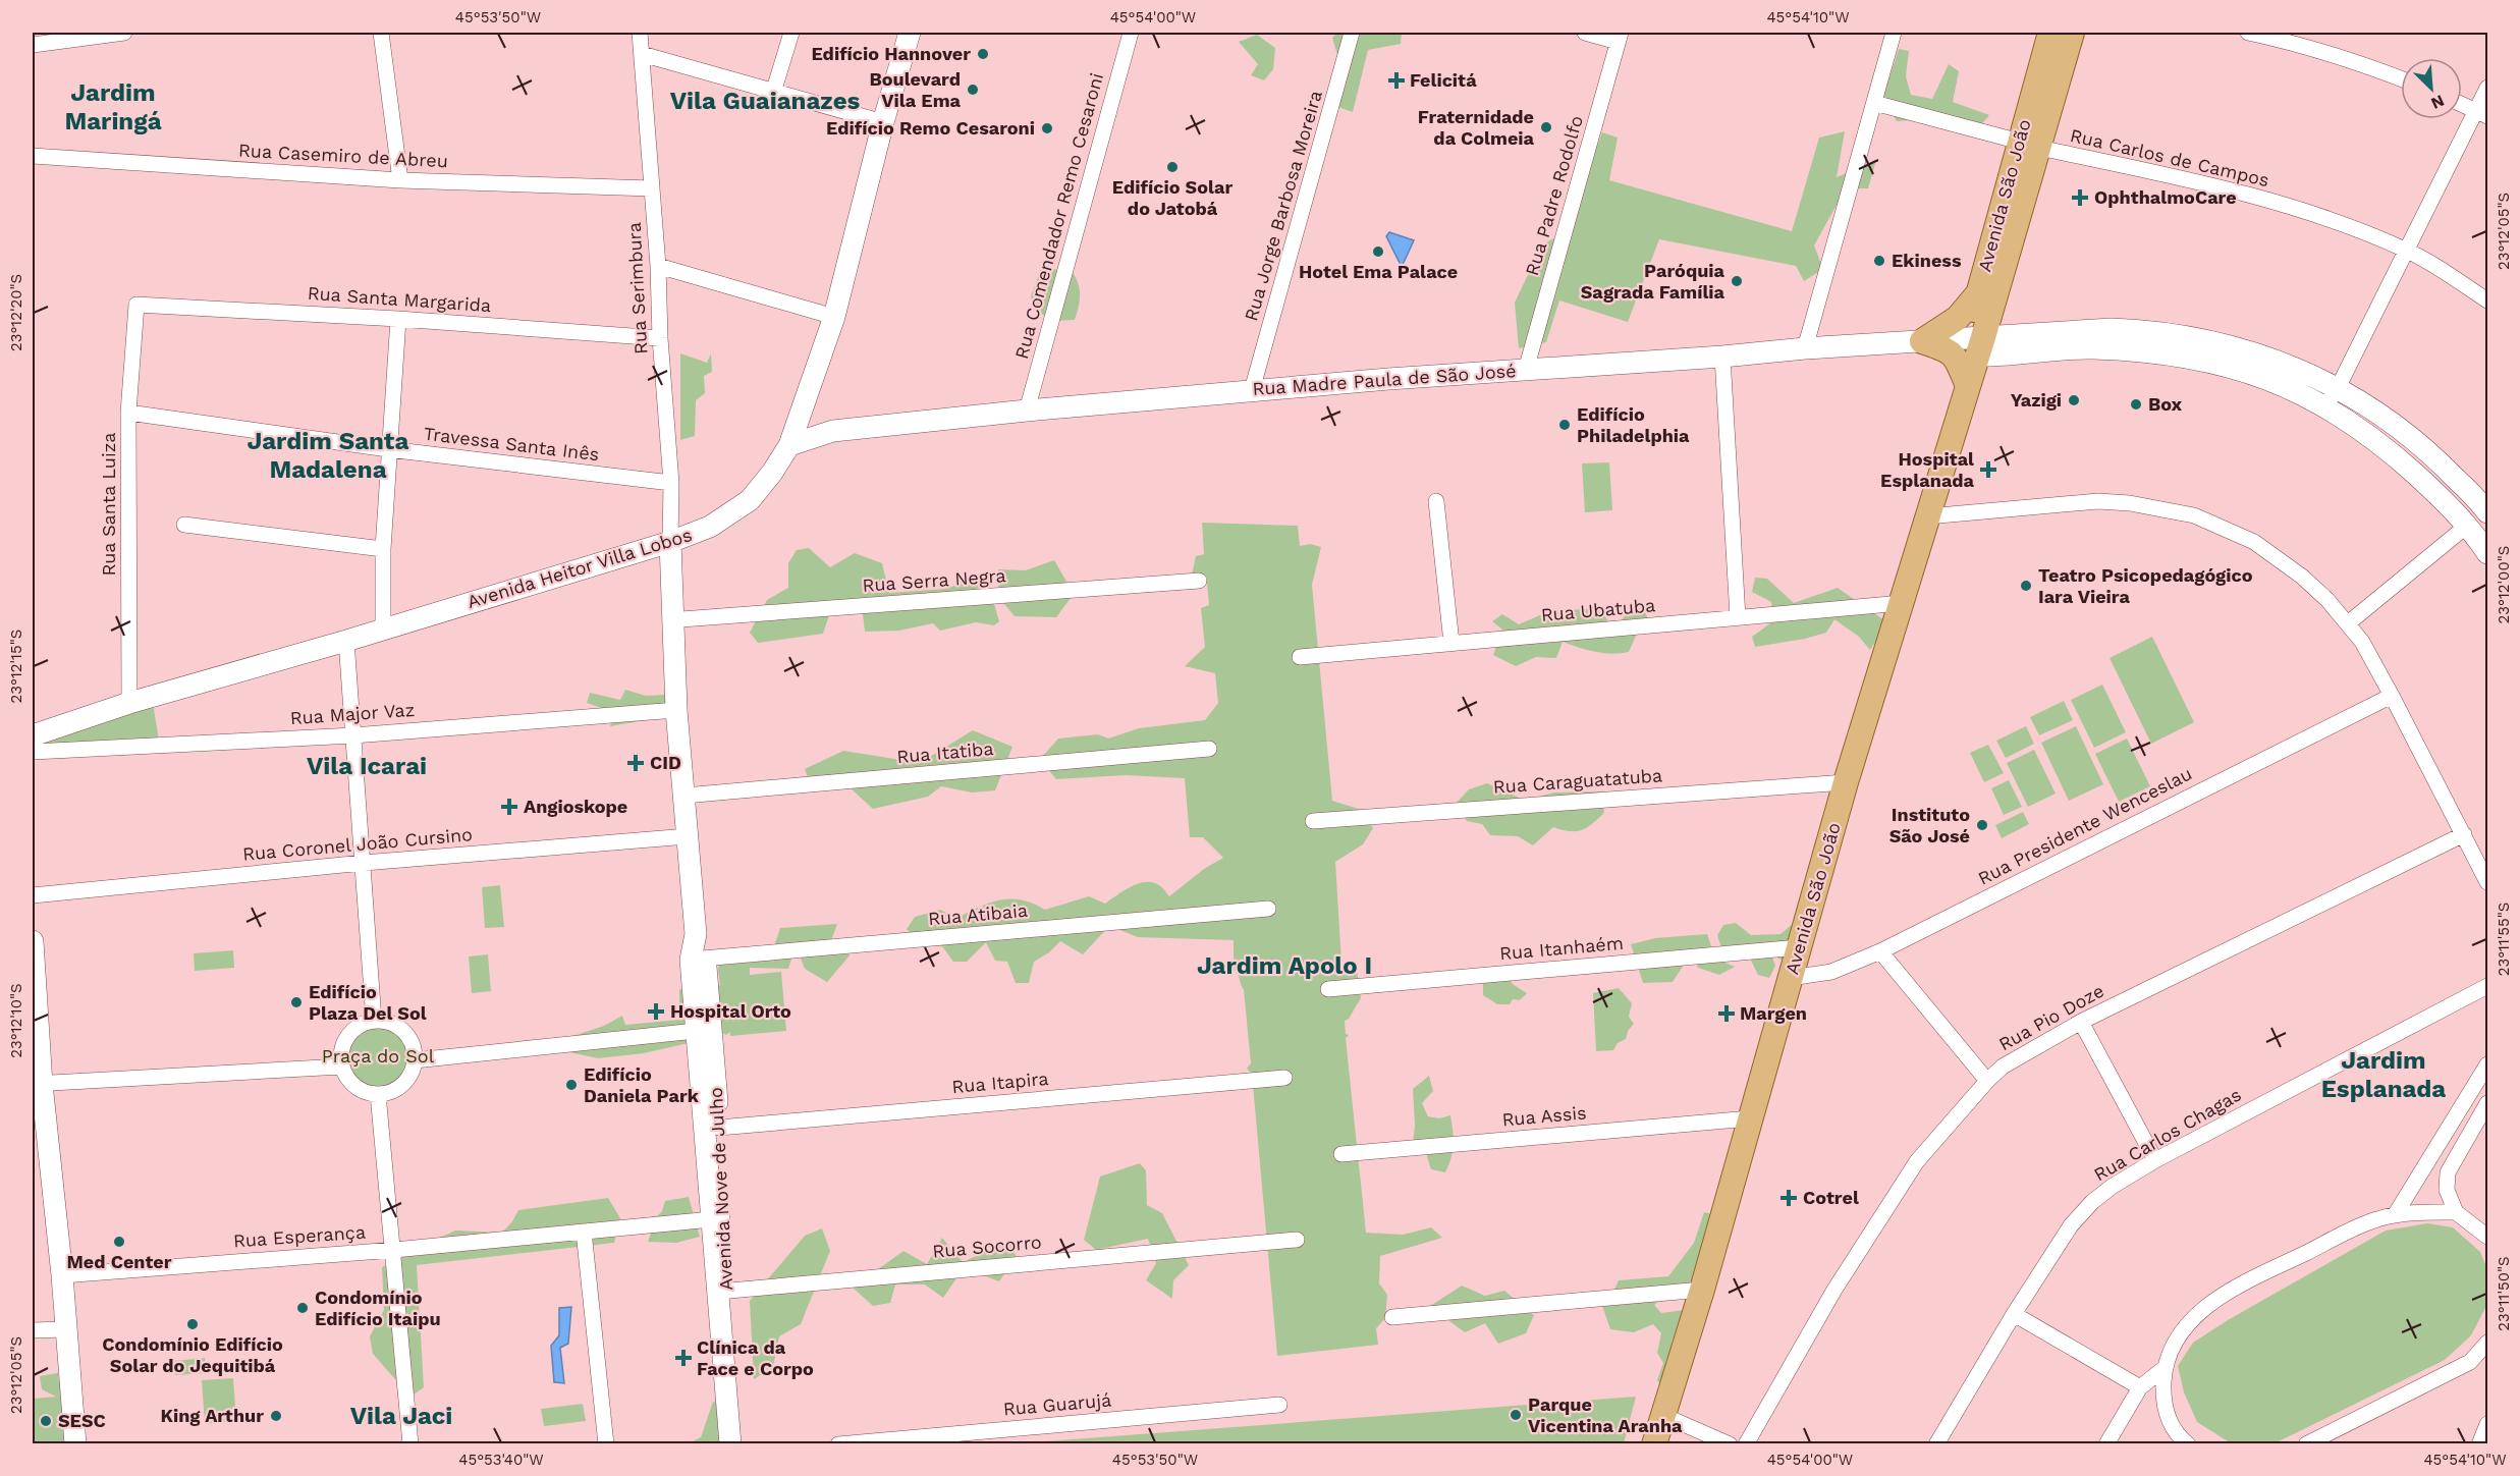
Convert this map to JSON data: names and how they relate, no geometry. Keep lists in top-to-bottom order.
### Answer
{
  "streets": {
    "main road": [
      "Avenida São João",
      "Rua Madre Paula de São José",
      "Avenida Heitor Villa Lobos",
      "Avenida Nove de Julho"
    ],
    "street": [
      "Rua Casemiro de Abreu",
      "Rua Carlos de Campos",
      "Rua Padre Rodolfo",
      "Rua Jorge Barbosa Moreira",
      "Rua Comendador Remo Cesaroni",
      "Rua Serimbura",
      "Rua Santa Margarida",
      "Travessa Santa Inês",
      "Rua Santa Luiza",
      "Rua Serra Negra",
      "Rua Ubatuba",
      "Rua Major Vaz",
      "Rua Itatiba",
      "Rua Caraguatatuba",
      "Rua Presidente Wenceslau",
      "Rua Coronel João Cursino",
      "Rua Atibaia",
      "Rua Itanhaém",
      "Rua Pio Doze",
      "Rua Itapira",
      "Rua Assis",
      "Rua Carlos Chagas",
      "Rua Esperança",
      "Rua Socorro",
      "Rua Guarujá"
    ]
  },
  "crossings": [
    ["Rua Casemiro de Abreu", "Rua Serimbura"],
    ["Rua Carlos de Campos", "Avenida São João"],
    ["Rua Padre Rodolfo", "Rua Madre Paula de São José"],
    ["Avenida São João", "Rua Madre Paula de São José"],
    ["Avenida São João", "Rua Ubatuba"],
    ["Avenida São João", "Rua Caraguatatuba"],
    ["Avenida São João", "Rua Presidente Wenceslau"],
    ["Avenida São João", "Rua Itanhaém"],
    ["Avenida São João", "Rua Assis"],
    ["Rua Jorge Barbosa Moreira", "Rua Madre Paula de São José"],
    ["Rua Comendador Remo Cesaroni", "Rua Madre Paula de São José"],
    ["Rua Serimbura", "Rua Santa Margarida"],
    ["Rua Serimbura", "Travessa Santa Inês"],
    ["Rua Serimbura", "Avenida Heitor Villa Lobos"],
    ["Rua Serimbura", "Avenida Nove de Julho"],
    ["Rua Santa Margarida", "Rua Santa Luiza"],
    ["Rua Madre Paula de São José", "Avenida Heitor Villa Lobos"],
    ["Travessa Santa Inês", "Rua Santa Luiza"],
    ["Rua Santa Luiza", "Avenida Heitor Villa Lobos"],
    ["Avenida Heitor Villa Lobos", "Avenida Nove de Julho"],
    ["Rua Serra Negra", "Avenida Nove de Julho"],
    ["Rua Major Vaz", "Avenida Nove de Julho"],
    ["Rua Itatiba", "Avenida Nove de Julho"],
    ["Rua Coronel João Cursino", "Avenida Nove de Julho"],
    ["Rua Atibaia", "Avenida Nove de Julho"],
    ["Rua Itapira", "Avenida Nove de Julho"],
    ["Avenida Nove de Julho", "Rua Esperança"],
    ["Avenida Nove de Julho", "Rua Socorro"]
  ],
  "districts": [
    "Jardim Maringá",
    "Vila Guaianazes",
    "Jardim Santa Madalena",
    "Vila Icarai",
    "Jardim Apolo I",
    "Jardim Esplanada",
    "Vila Jaci"
  ],
  "parks": ["Praça do Sol"],
  "places": {
    "other": [
      "Edifício Hannover",
      "Boulevard Vila Ema",
      "Fraternidade da Colmeia",
      "Edifício Remo Cesaroni",
      "Edifício Solar do Jatobá",
      "Hotel Ema Palace",
      "Ekiness",
      "Paróquia Sagrada Família",
      "Yazigi",
      "Box",
      "Edifício Philadelphia",
      "Teatro Psicopedagógico Iara Vieira",
      "Instituto São José",
      "Edifício Plaza Del Sol",
      "Edifício Daniela Park",
      "Med Center",
      "Condomínio Edifício Itaipu",
      "Condomínio Edifício Solar do Jequitibá",
      "Parque Vicentina Aranha",
      "King Arthur",
      "SESC"
    ],
    "health": [
      "Felicitá",
      "OphthalmoCare",
      "Hospital Esplanada",
      "CID",
      "Angioskope",
      "Hospital Orto",
      "Margen",
      "Cotrel",
      "Clínica da Face e Corpo"
    ]
  },
  "north": "bottom right",
  "coordinates": [
    "45°53'50\"W",
    "45°54'00\"W",
    "45°54'10\"W",
    "23°12'05\"S",
    "23°12'20\"S",
    "23°12'00\"S",
    "23°12'15\"S",
    "23°11'55\"S",
    "23°12'10\"S",
    "23°11'50\"S",
    "45°53'40\"W"
  ]
}
